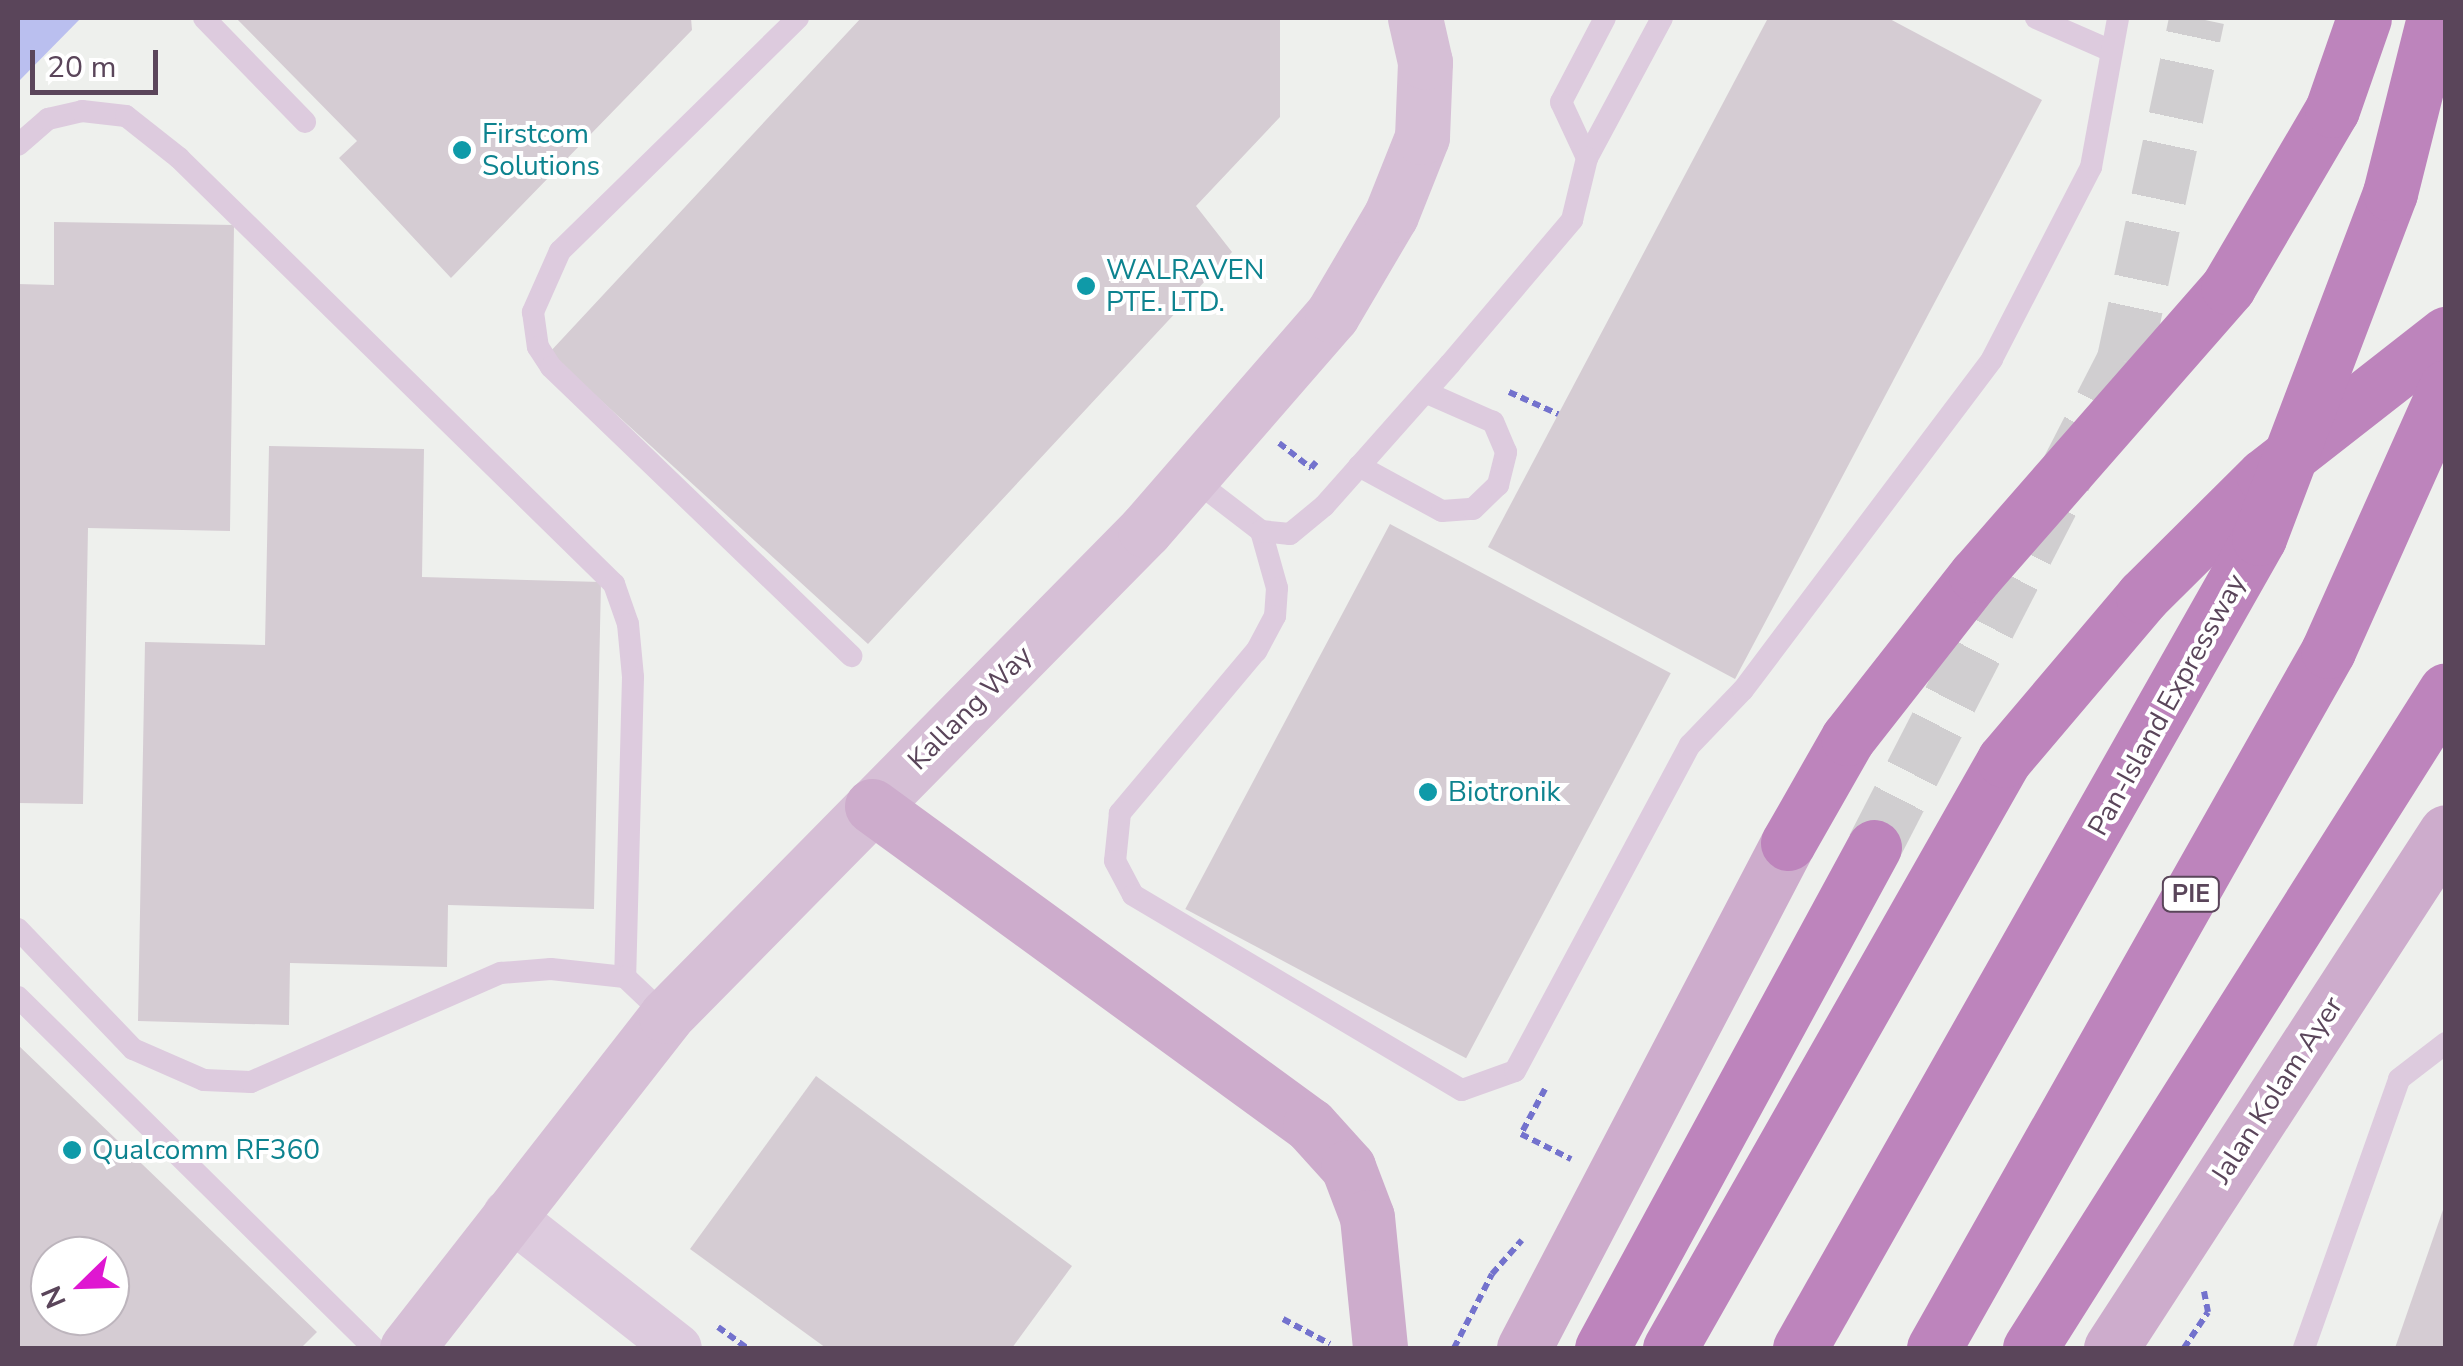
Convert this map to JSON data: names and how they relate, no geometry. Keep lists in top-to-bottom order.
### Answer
{
  "streets": {
    "highway": ["Pan-Island Expressway", "PIE"],
    "main road": ["Jalan Kolam Ayer"],
    "street": ["Kallang Way"]
  },
  "places": [
    "Firstcom Solutions",
    "WALRAVEN PTE. LTD.",
    "Biotronik",
    "Qualcomm RF360"
  ],
  "scale_bar": "20 m",
  "north": "bottom left"
}
